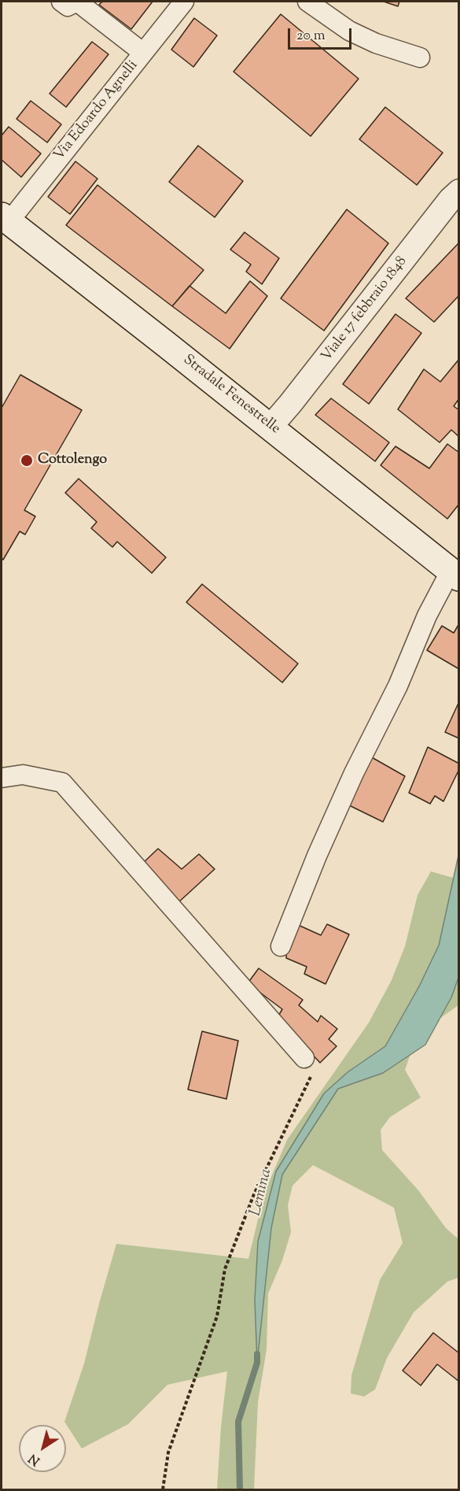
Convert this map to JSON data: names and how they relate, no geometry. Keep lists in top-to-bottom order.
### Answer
{
  "streets": {
    "main road": ["Stradale Fenestrelle"],
    "street": ["Via Edoardo Agnelli", "Viale 17 febbraio 1848"]
  },
  "crossings": [
    ["Via Edoardo Agnelli", "Stradale Fenestrelle"],
    ["Viale 17 febbraio 1848", "Stradale Fenestrelle"]
  ],
  "water": ["Lemina"],
  "places": ["Cottolengo"],
  "scale_bar": "20 m",
  "north": "bottom left"
}
